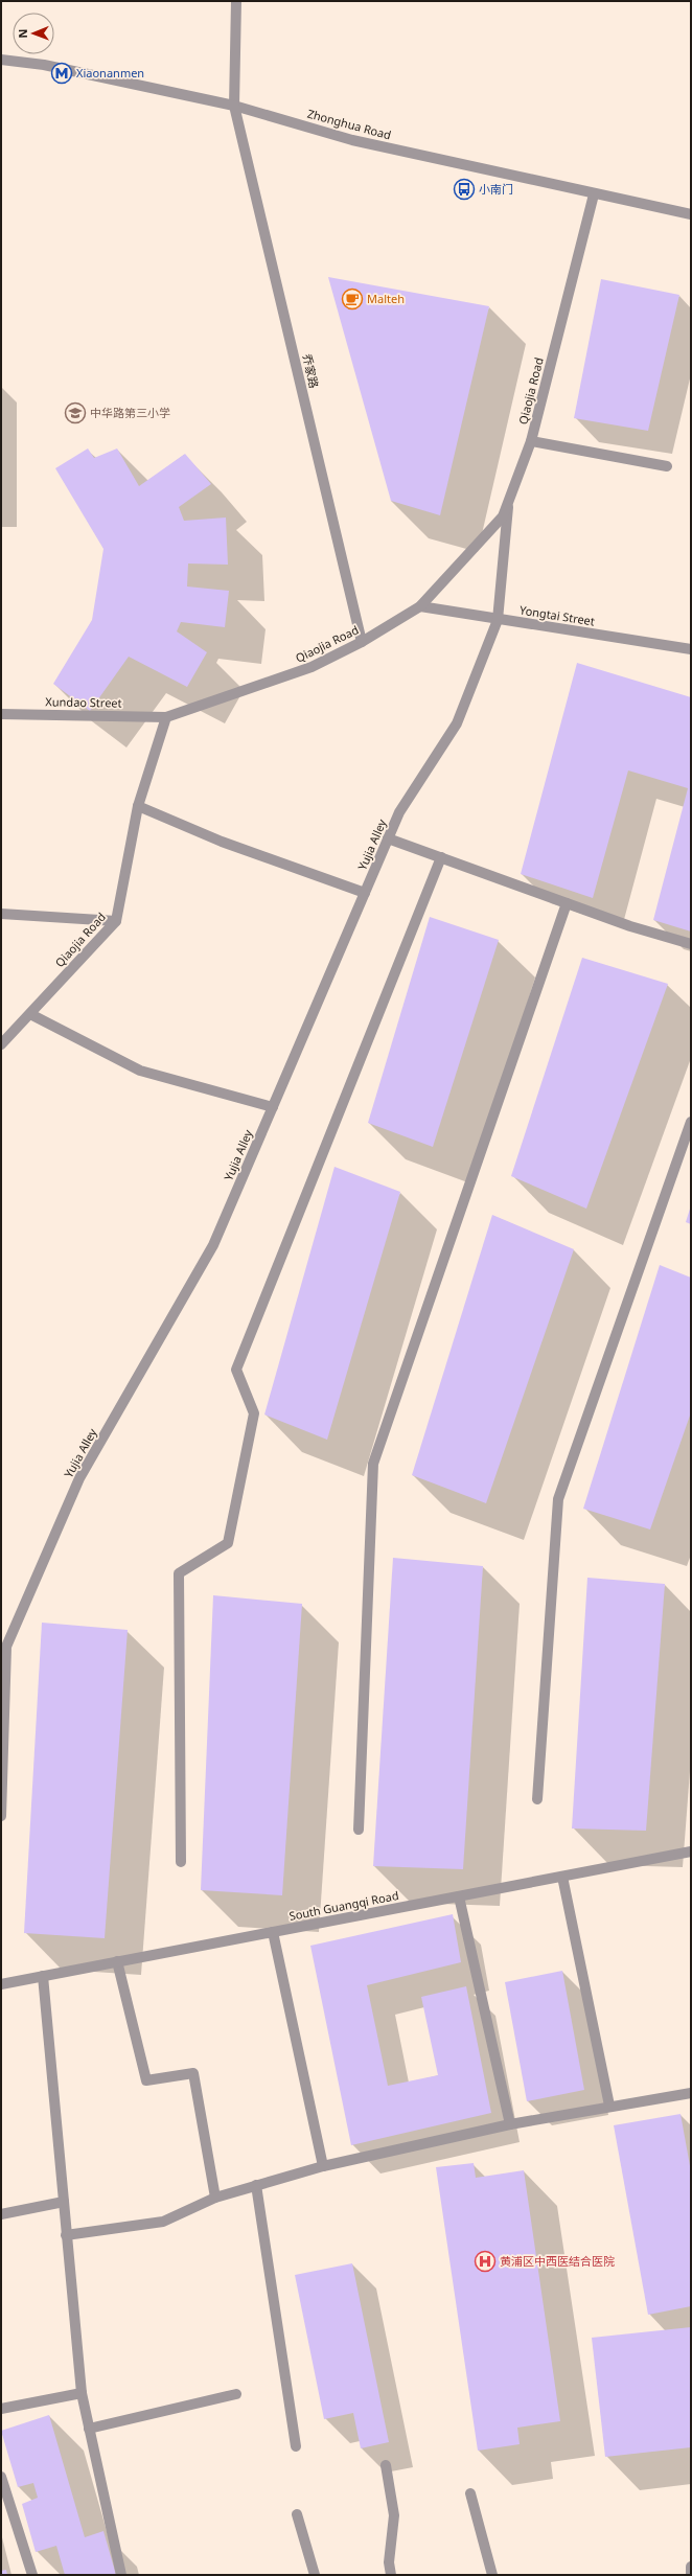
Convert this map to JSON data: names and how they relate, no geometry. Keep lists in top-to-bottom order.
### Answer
{
  "streets": {
    "street": [
      "Zhonghua Road",
      "乔家路",
      "Qiaojia Road",
      "Yongtai Street",
      "Xundao Street",
      "Yujia Alley",
      "South Guangqi Road"
    ]
  },
  "crossings": [
    ["Zhonghua Road", "乔家路"],
    ["Zhonghua Road", "Qiaojia Road"],
    ["乔家路", "Qiaojia Road"],
    ["Qiaojia Road", "Yongtai Street"],
    ["Qiaojia Road", "Xundao Street"],
    ["Qiaojia Road", "Yujia Alley"],
    ["Yongtai Street", "Yujia Alley"]
  ],
  "places": {
    "metro station": ["Xiaonanmen"],
    "bus stop": ["小南门"],
    "cafe": ["Malteh"],
    "school or university": ["中华路第三小学"],
    "hospital": ["黄浦区中西医结合医院"]
  },
  "north": "left"
}
